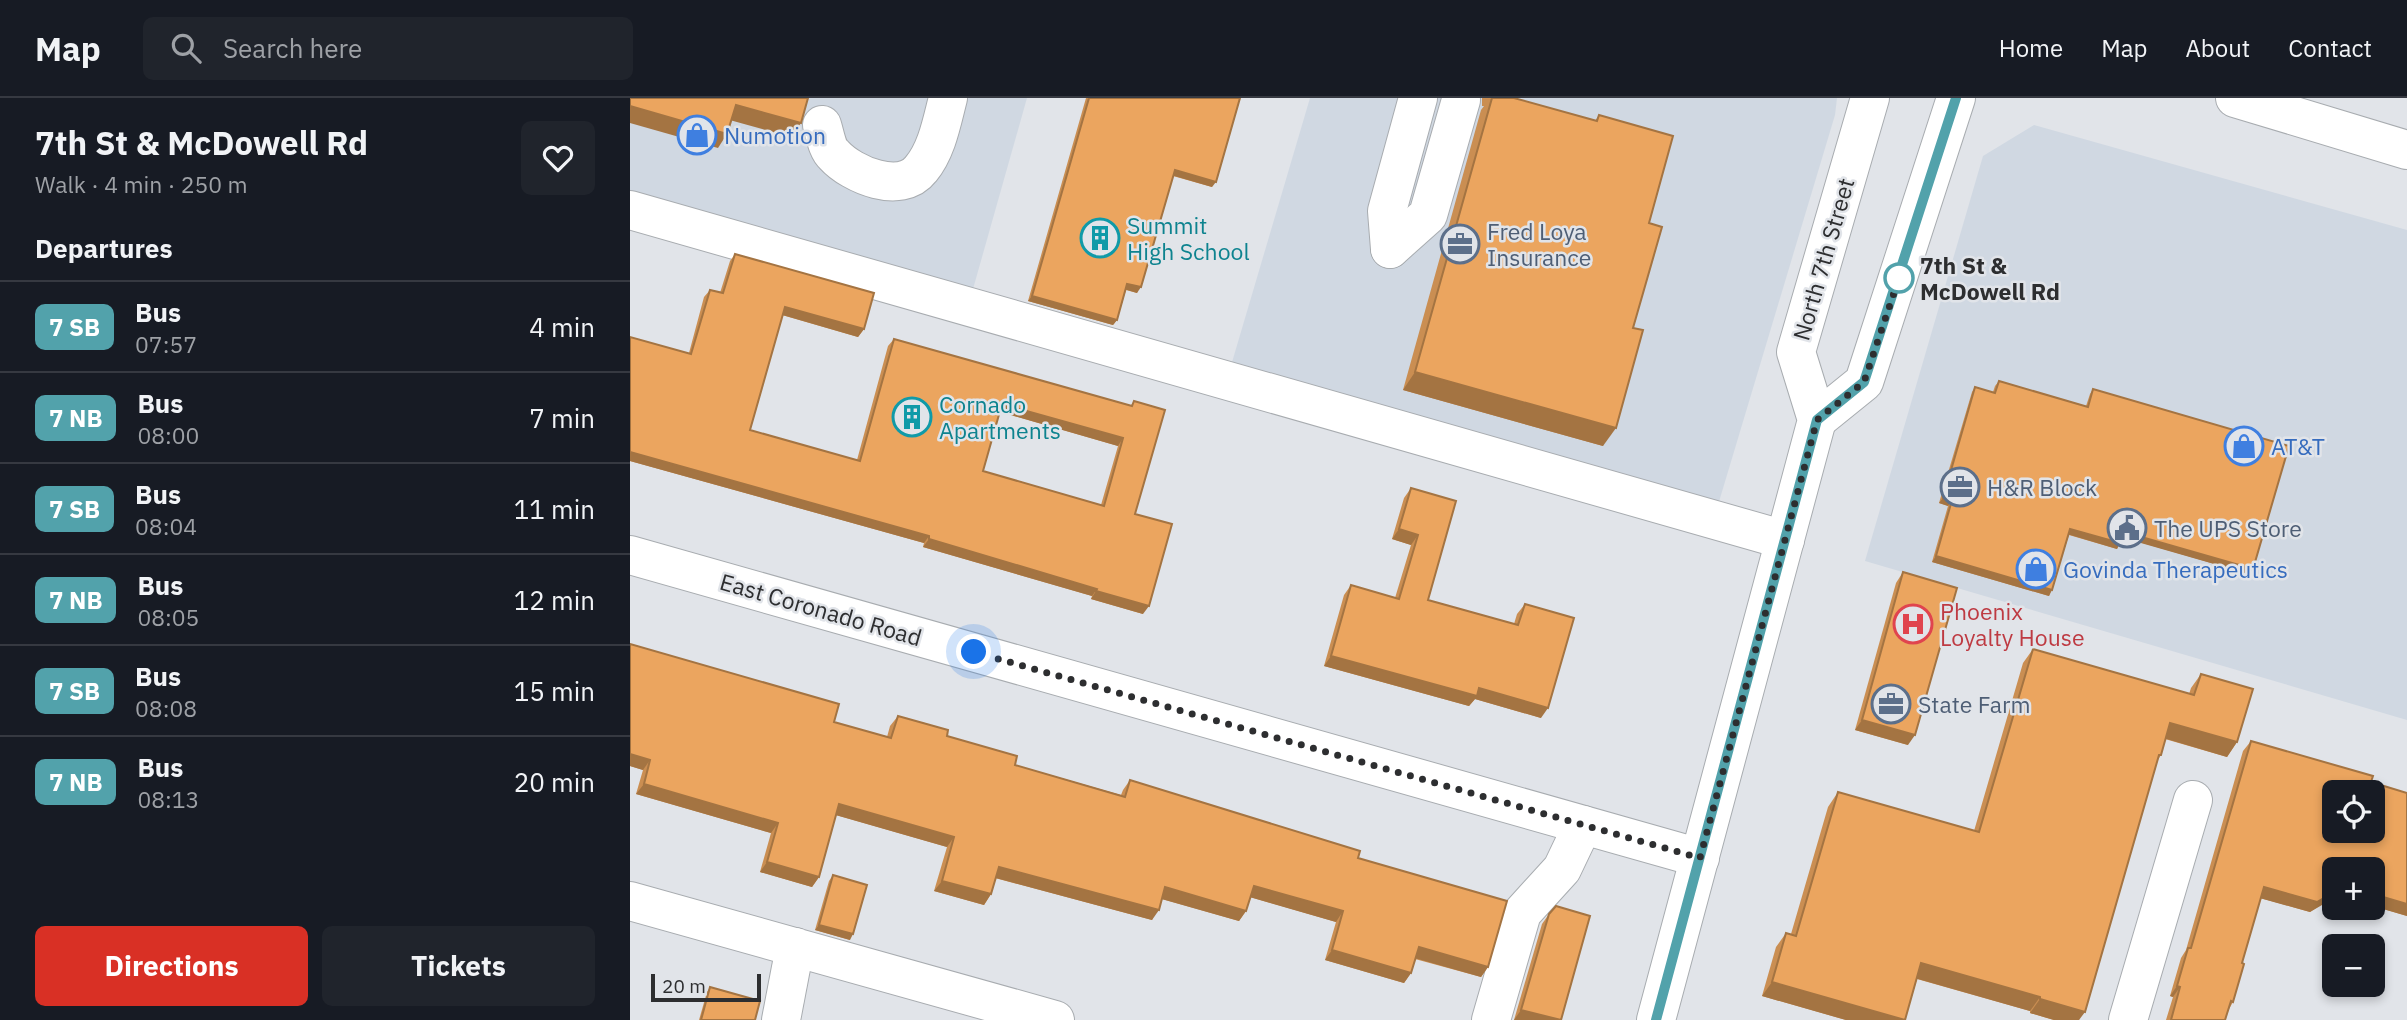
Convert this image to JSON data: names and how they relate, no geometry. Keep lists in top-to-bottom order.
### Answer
{
  "streets": {
    "main road": ["North 7th Street", "East Coronado Road"]
  },
  "places": {
    "shop": ["Numotion", "AT&T", "Govinda Therapeutics"],
    "building": ["Summit High School", "Cornado Apartments"],
    "office": ["Fred Loya Insurance", "H&R Block", "State Farm"],
    "other": ["7th St & McDowell Rd"],
    "public building": ["The UPS Store"],
    "hospital": ["Phoenix Loyalty House"]
  },
  "scale_bar": "20 m",
  "page": {
    "header": "Map",
    "search": "Search here",
    "nav": [
      "Home",
      "Map",
      "About",
      "Contact"
    ],
    "heading": [
      ["7th St & McDowell Rd", "Walk · 4 min · 250 m"],
      "Departures"
    ],
    "list": [
      {
        "mark": "7 SB",
        "name": "Bus",
        "note": "07:57",
        "value": "4 min"
      },
      {
        "mark": "7 NB",
        "name": "Bus",
        "note": "08:00",
        "value": "7 min"
      },
      {
        "mark": "7 SB",
        "name": "Bus",
        "note": "08:04",
        "value": "11 min"
      },
      {
        "mark": "7 NB",
        "name": "Bus",
        "note": "08:05",
        "value": "12 min"
      },
      {
        "mark": "7 SB",
        "name": "Bus",
        "note": "08:08",
        "value": "15 min"
      },
      {
        "mark": "7 NB",
        "name": "Bus",
        "note": "08:13",
        "value": "20 min"
      }
    ],
    "map_buttons": ["+", "−"],
    "buttons": ["Directions", "Tickets"],
    "scale": "20 m"
  }
}
